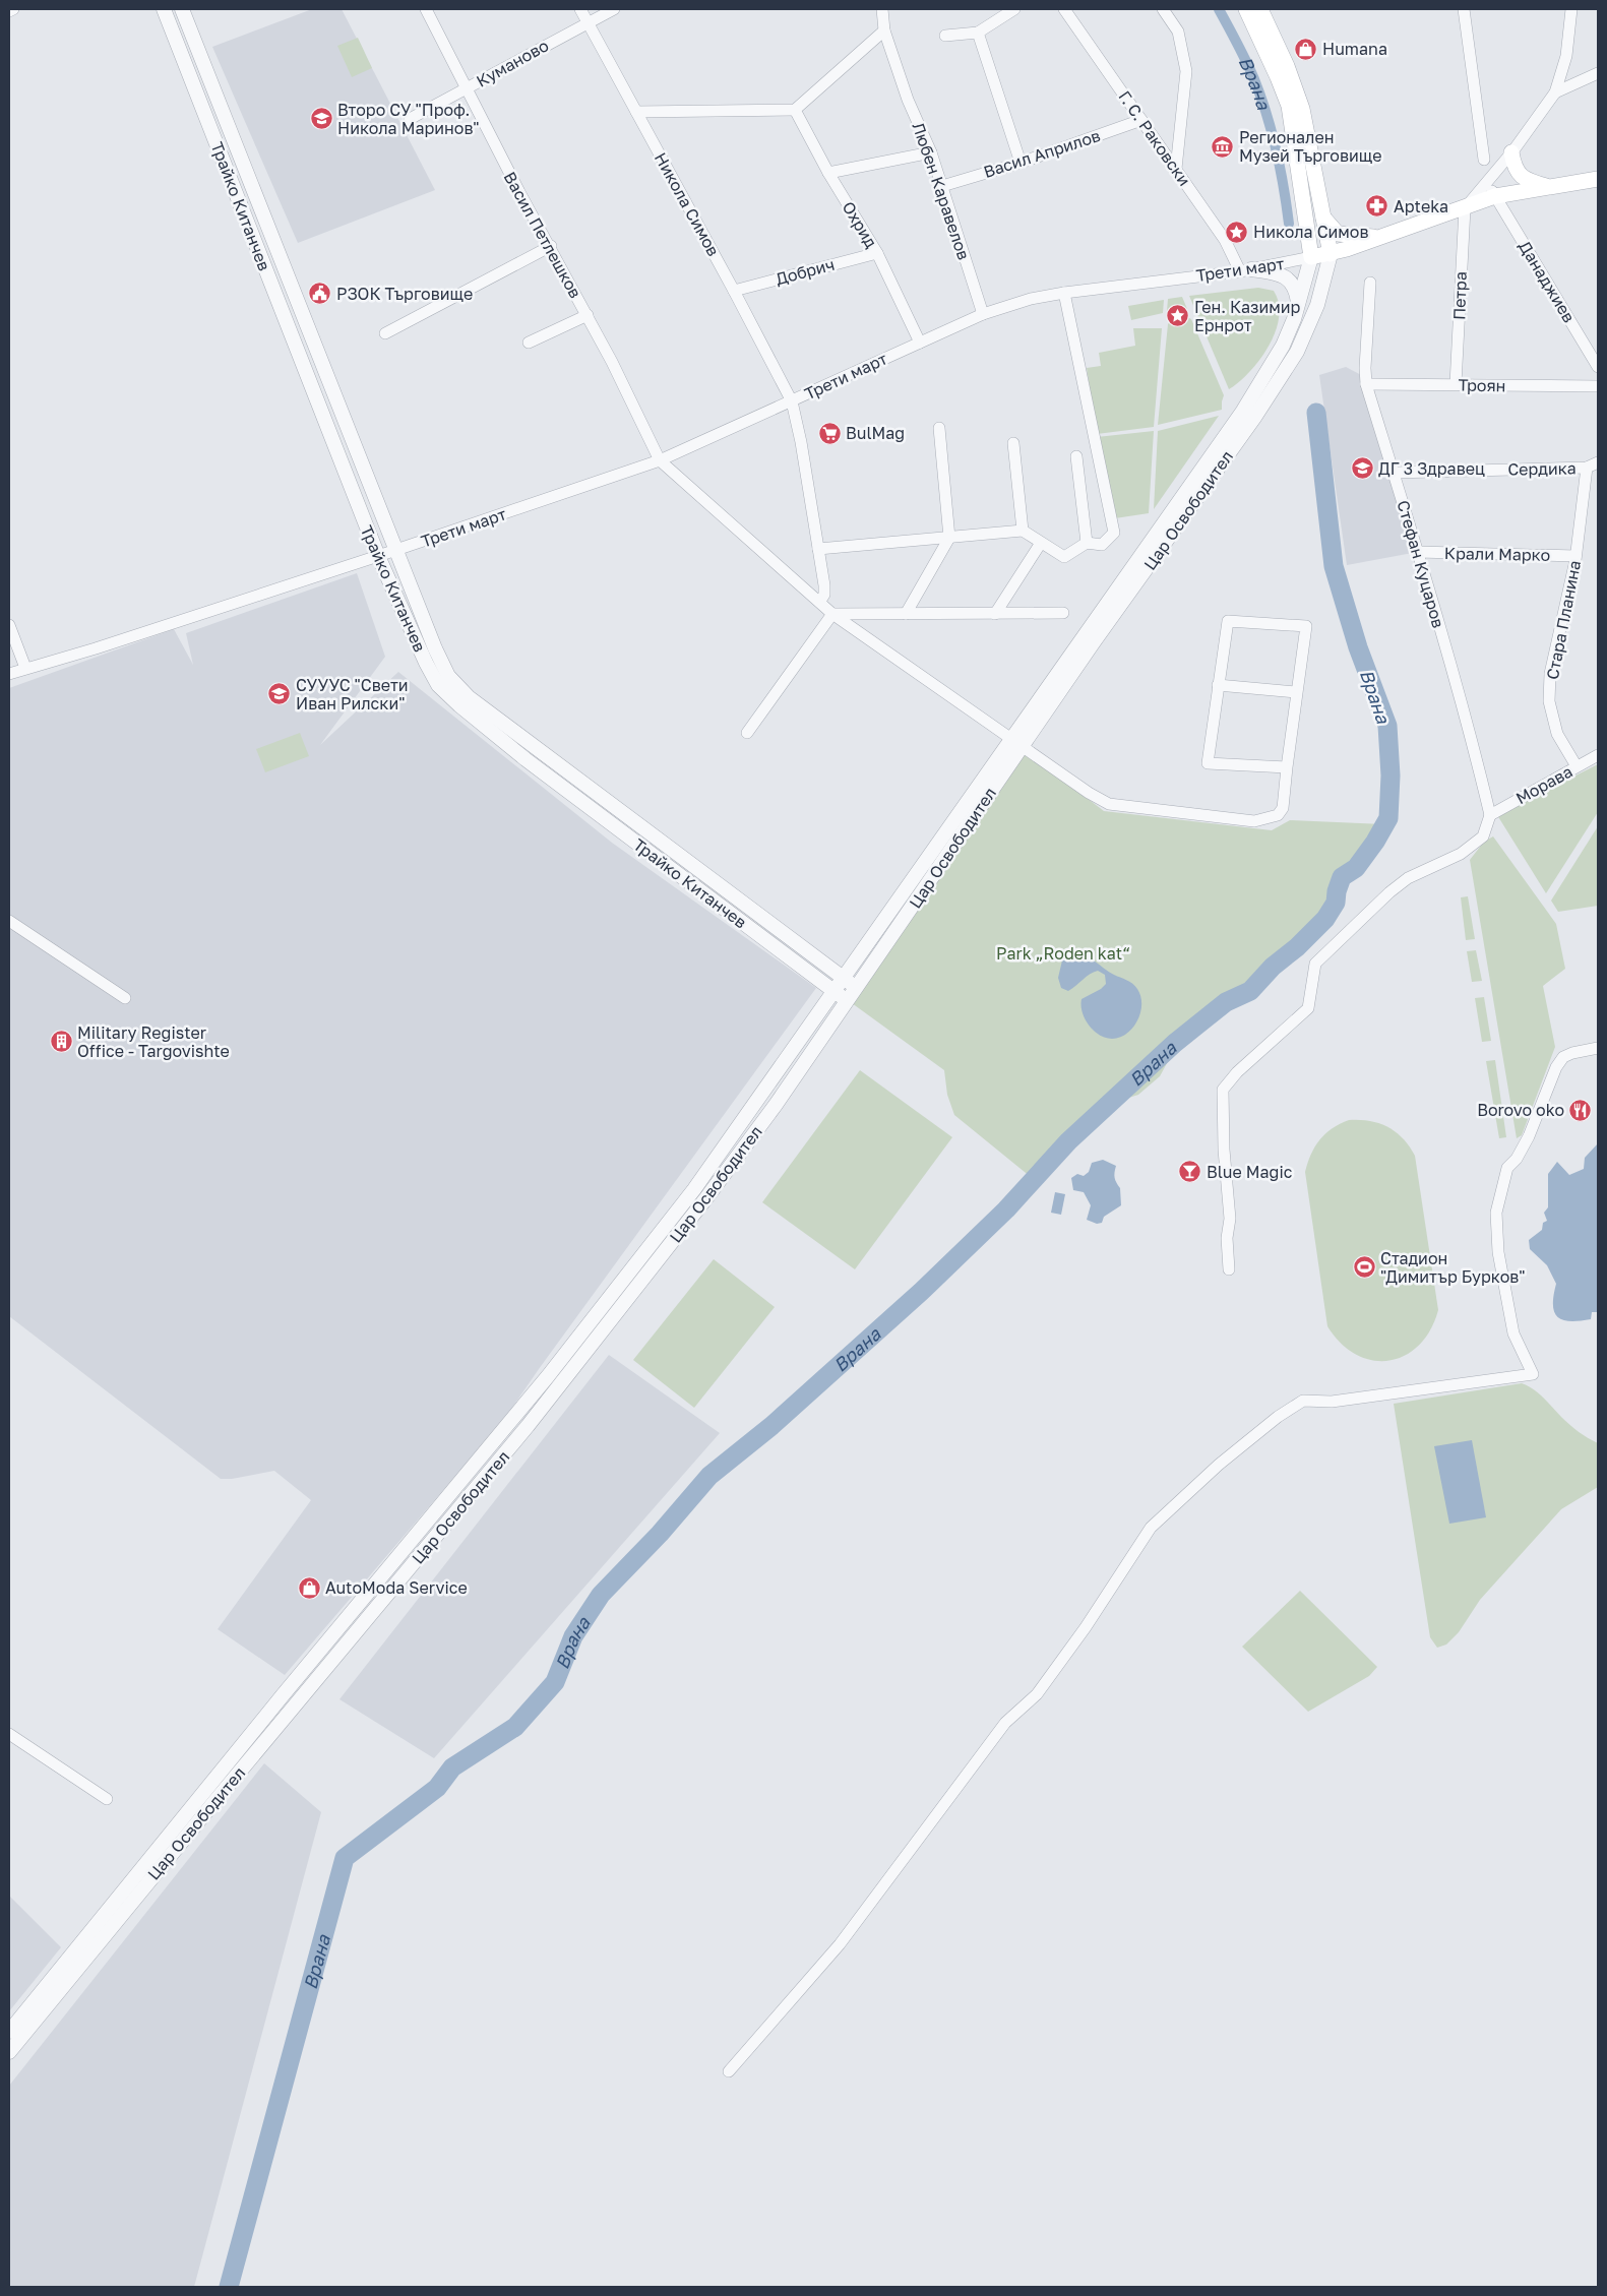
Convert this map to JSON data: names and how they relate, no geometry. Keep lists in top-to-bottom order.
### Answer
{
  "streets": {
    "street": [
      "Куманово",
      "Г. С. Раковски",
      "Васил Априлов",
      "Любен Каравелов",
      "Никола Симов",
      "Трайко Китанчев",
      "Охрид",
      "Васил Петлешков",
      "Трети март",
      "Добрич",
      "Данаджиев",
      "Петра",
      "Троян",
      "Сердика",
      "Цар Освободител",
      "Крали Марко",
      "Стефан Куцаров",
      "Стара Планина",
      "Морава"
    ]
  },
  "crossings": [
    ["Куманово", "Никола Симов"],
    ["Куманово", "Васил Петлешков"],
    ["Г. С. Раковски", "Васил Априлов"],
    ["Г. С. Раковски", "Трети март"],
    ["Васил Априлов", "Любен Каравелов"],
    ["Любен Каравелов", "Трети март"],
    ["Никола Симов", "Трети март"],
    ["Никола Симов", "Добрич"],
    ["Трайко Китанчев", "Трети март"],
    ["Трайко Китанчев", "Цар Освободител"],
    ["Охрид", "Трети март"],
    ["Охрид", "Добрич"],
    ["Васил Петлешков", "Трети март"],
    ["Трети март", "Цар Освободител"],
    ["Петра", "Троян"],
    ["Троян", "Стефан Куцаров"],
    ["Сердика", "Стефан Куцаров"],
    ["Сердика", "Стара Планина"],
    ["Крали Марко", "Стефан Куцаров"],
    ["Крали Марко", "Стара Планина"],
    ["Стефан Куцаров", "Морава"],
    ["Стара Планина", "Морава"]
  ],
  "water": ["Врана"],
  "parks": ["Park „Roden kat“"],
  "places": {
    "shop": ["Humana", "AutoModa Service"],
    "school or university": ["Второ СУ \"Проф. Никола Маринов\"", "ДГ 3 Здравец", "СУУУС \"Свети Иван Рилски\""],
    "museum": ["Регионален Музей Търговище"],
    "pharmacy": ["Apteka"],
    "place": ["Никола Симов", "Ген. Казимир Ернрот"],
    "public building": ["РЗОК Търговище"],
    "supermarket": ["BulMag"],
    "building": ["Military Register Office - Targovishte"],
    "restaurant": ["Borovo oko"],
    "bar": ["Blue Magic"],
    "sports": ["Стадион \"Димитър Бурков\""]
  }
}
